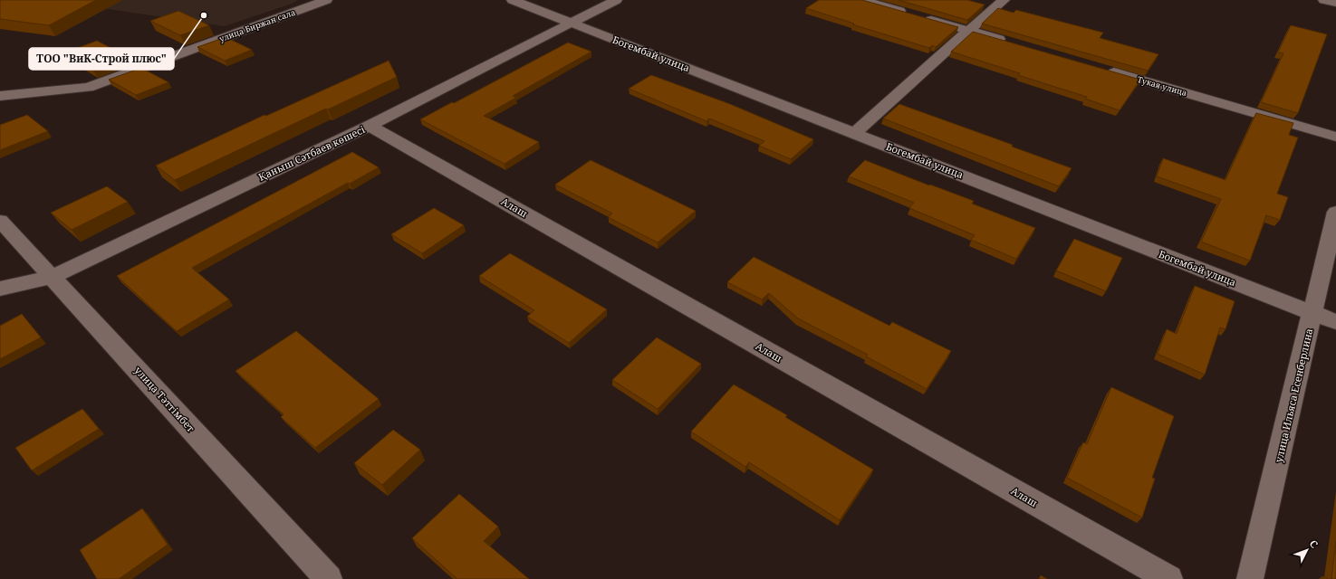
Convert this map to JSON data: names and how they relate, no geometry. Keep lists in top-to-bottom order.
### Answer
{
  "streets": {
    "street": [
      "улица Биржан сала",
      "Богембай улица",
      "Тукая улица",
      "Қаныш Сәтбаев көшесі",
      "Алаш",
      "улица Ильяса Есенберлина",
      "улица Тәттімбет"
    ]
  },
  "crossings": [
    ["Богембай улица", "Қаныш Сәтбаев көшесі"],
    ["Богембай улица", "улица Ильяса Есенберлина"],
    ["Қаныш Сәтбаев көшесі", "Алаш"],
    ["Қаныш Сәтбаев көшесі", "улица Тәттімбет"]
  ],
  "places": ["ТОО \"ВиК-Строй плюс\""],
  "north": "top right"
}
